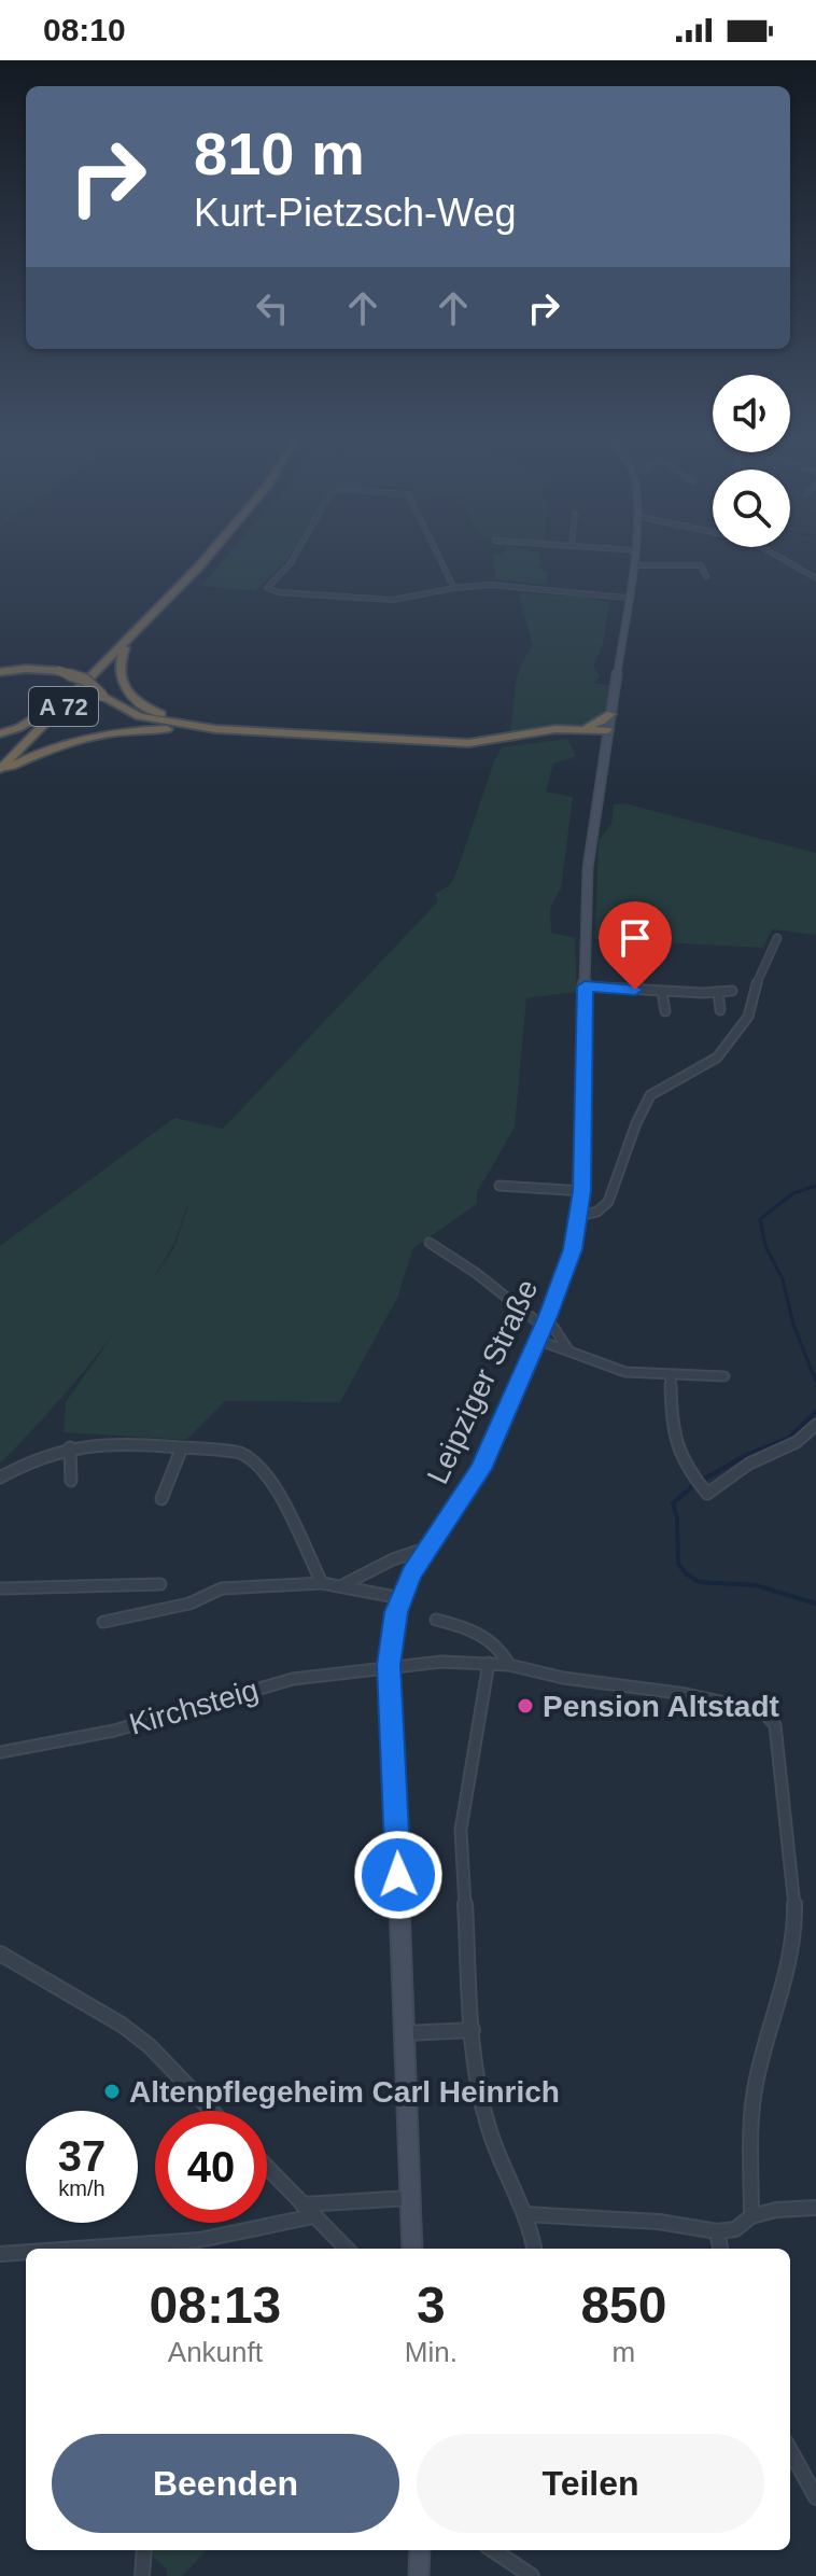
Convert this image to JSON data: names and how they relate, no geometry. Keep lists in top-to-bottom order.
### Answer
{
  "streets": {
    "highway": ["A 72"],
    "street": ["Leipziger Straße", "Kirchsteig"]
  },
  "crossings": [
    ["Leipziger Straße", "Kirchsteig"]
  ],
  "places": ["Pension Altstadt", "Altenpflegeheim Carl Heinrich"],
  "page": {
    "status": "08:10",
    "turn": ["810 m", "Kurt-Pietzsch-Weg"],
    "speed": "37 km/h",
    "limit": "40",
    "eta": [
      "08:13",
      "Ankunft",
      "3",
      "Min.",
      "850",
      "m"
    ],
    "buttons": ["Beenden", "Teilen"]
  }
}
